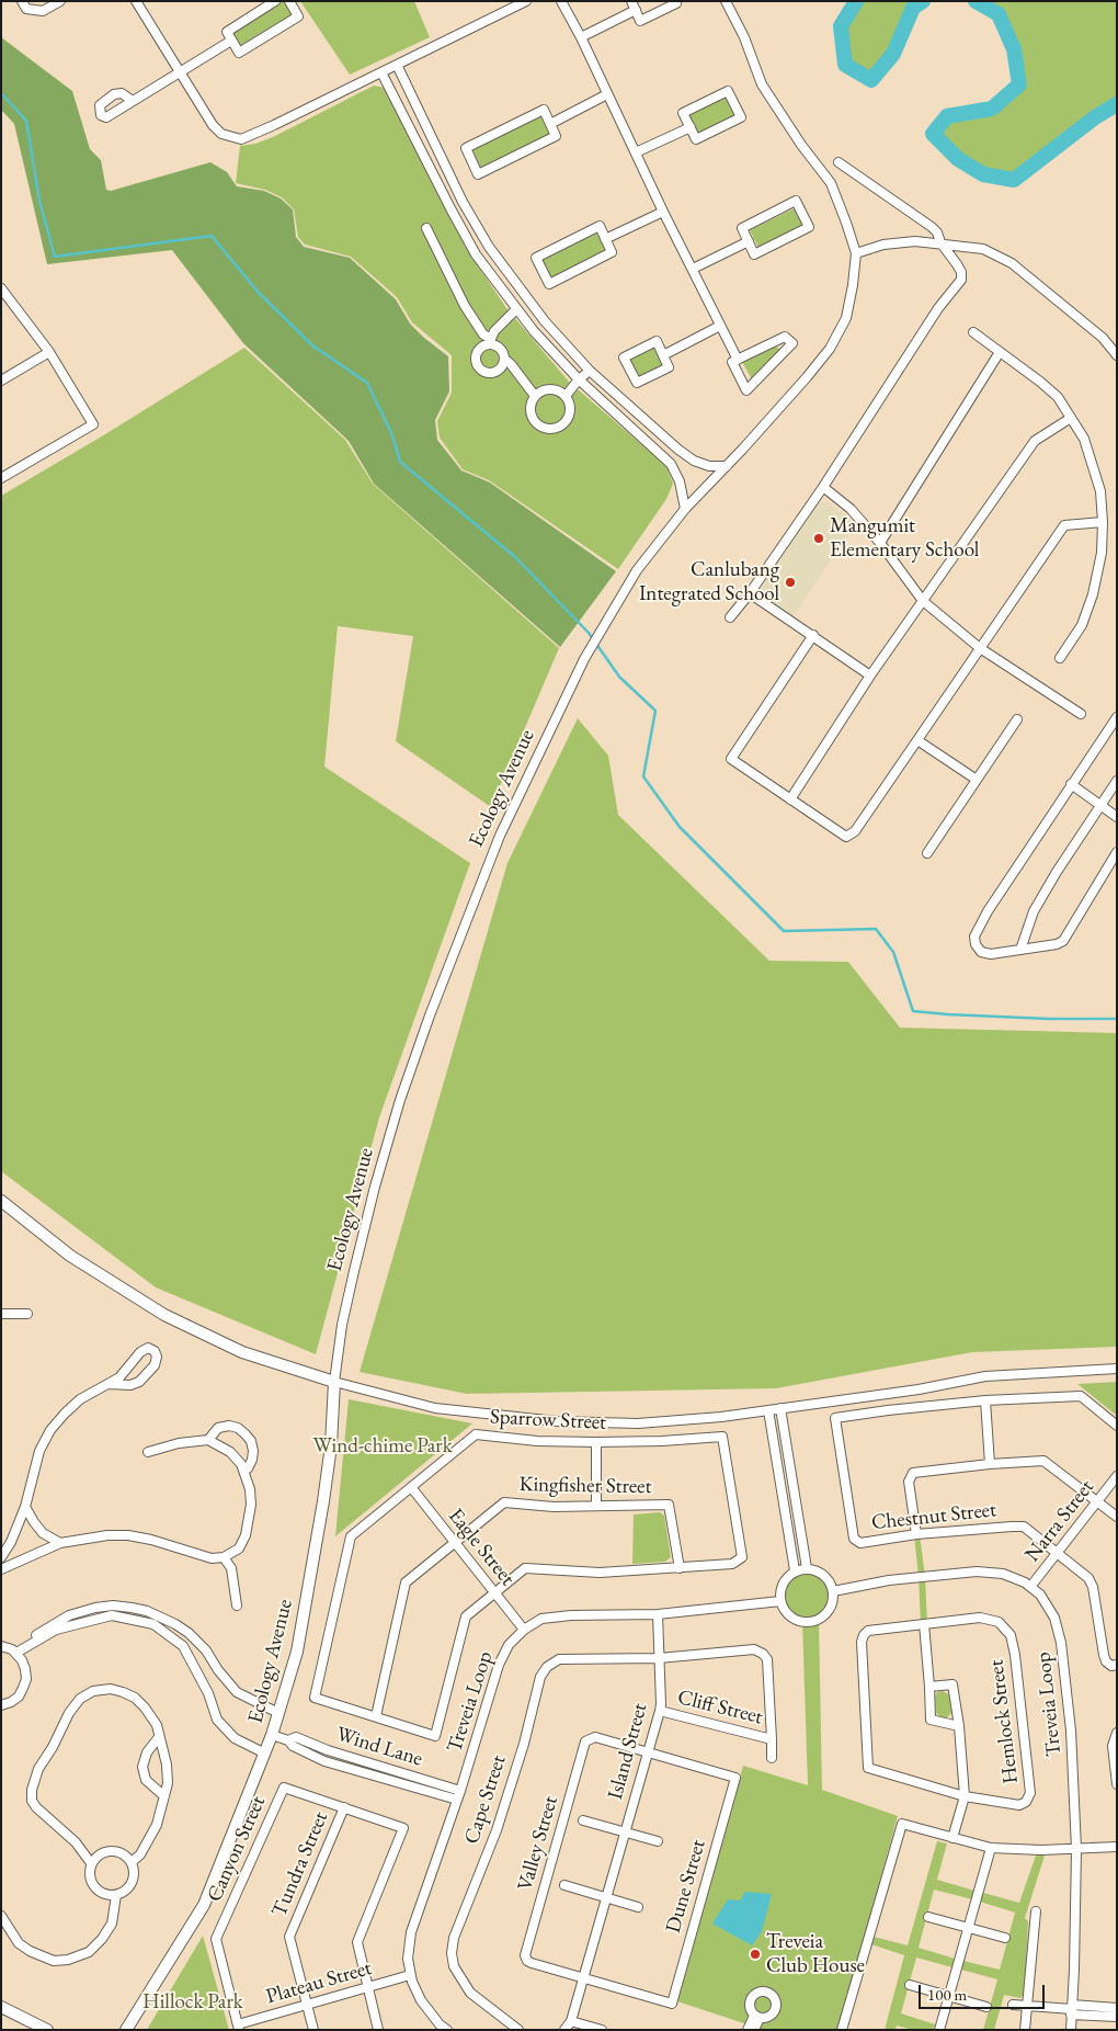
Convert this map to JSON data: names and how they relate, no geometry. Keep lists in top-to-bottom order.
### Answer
{
  "streets": {
    "street": [
      "Ecology Avenue",
      "Sparrow Street",
      "Kingfisher Street",
      "Chestnut Street",
      "Narra Street",
      "Eagle Street",
      "Treveia Loop",
      "Cliff Street",
      "Hemlock Street",
      "Wind Lane",
      "Island Street",
      "Cape Street",
      "Valley Street",
      "Canyon Street",
      "Tundra Street",
      "Dune Street",
      "Plateau Street"
    ]
  },
  "crossings": [
    ["Ecology Avenue", "Wind Lane"],
    ["Sparrow Street", "Kingfisher Street"],
    ["Sparrow Street", "Eagle Street"],
    ["Kingfisher Street", "Eagle Street"],
    ["Chestnut Street", "Narra Street"],
    ["Narra Street", "Treveia Loop"],
    ["Eagle Street", "Treveia Loop"],
    ["Treveia Loop", "Wind Lane"],
    ["Treveia Loop", "Island Street"],
    ["Treveia Loop", "Plateau Street"],
    ["Cliff Street", "Island Street"],
    ["Cliff Street", "Cape Street"],
    ["Island Street", "Cape Street"],
    ["Island Street", "Valley Street"],
    ["Island Street", "Dune Street"],
    ["Valley Street", "Dune Street"],
    ["Canyon Street", "Tundra Street"],
    ["Canyon Street", "Plateau Street"],
    ["Tundra Street", "Plateau Street"]
  ],
  "parks": ["Wind-chime Park", "Hillock Park"],
  "places": ["Mangumit Elementary School", "Canlubang Integrated School", "Treveia Club House"],
  "scale_bar": "100 m"
}
